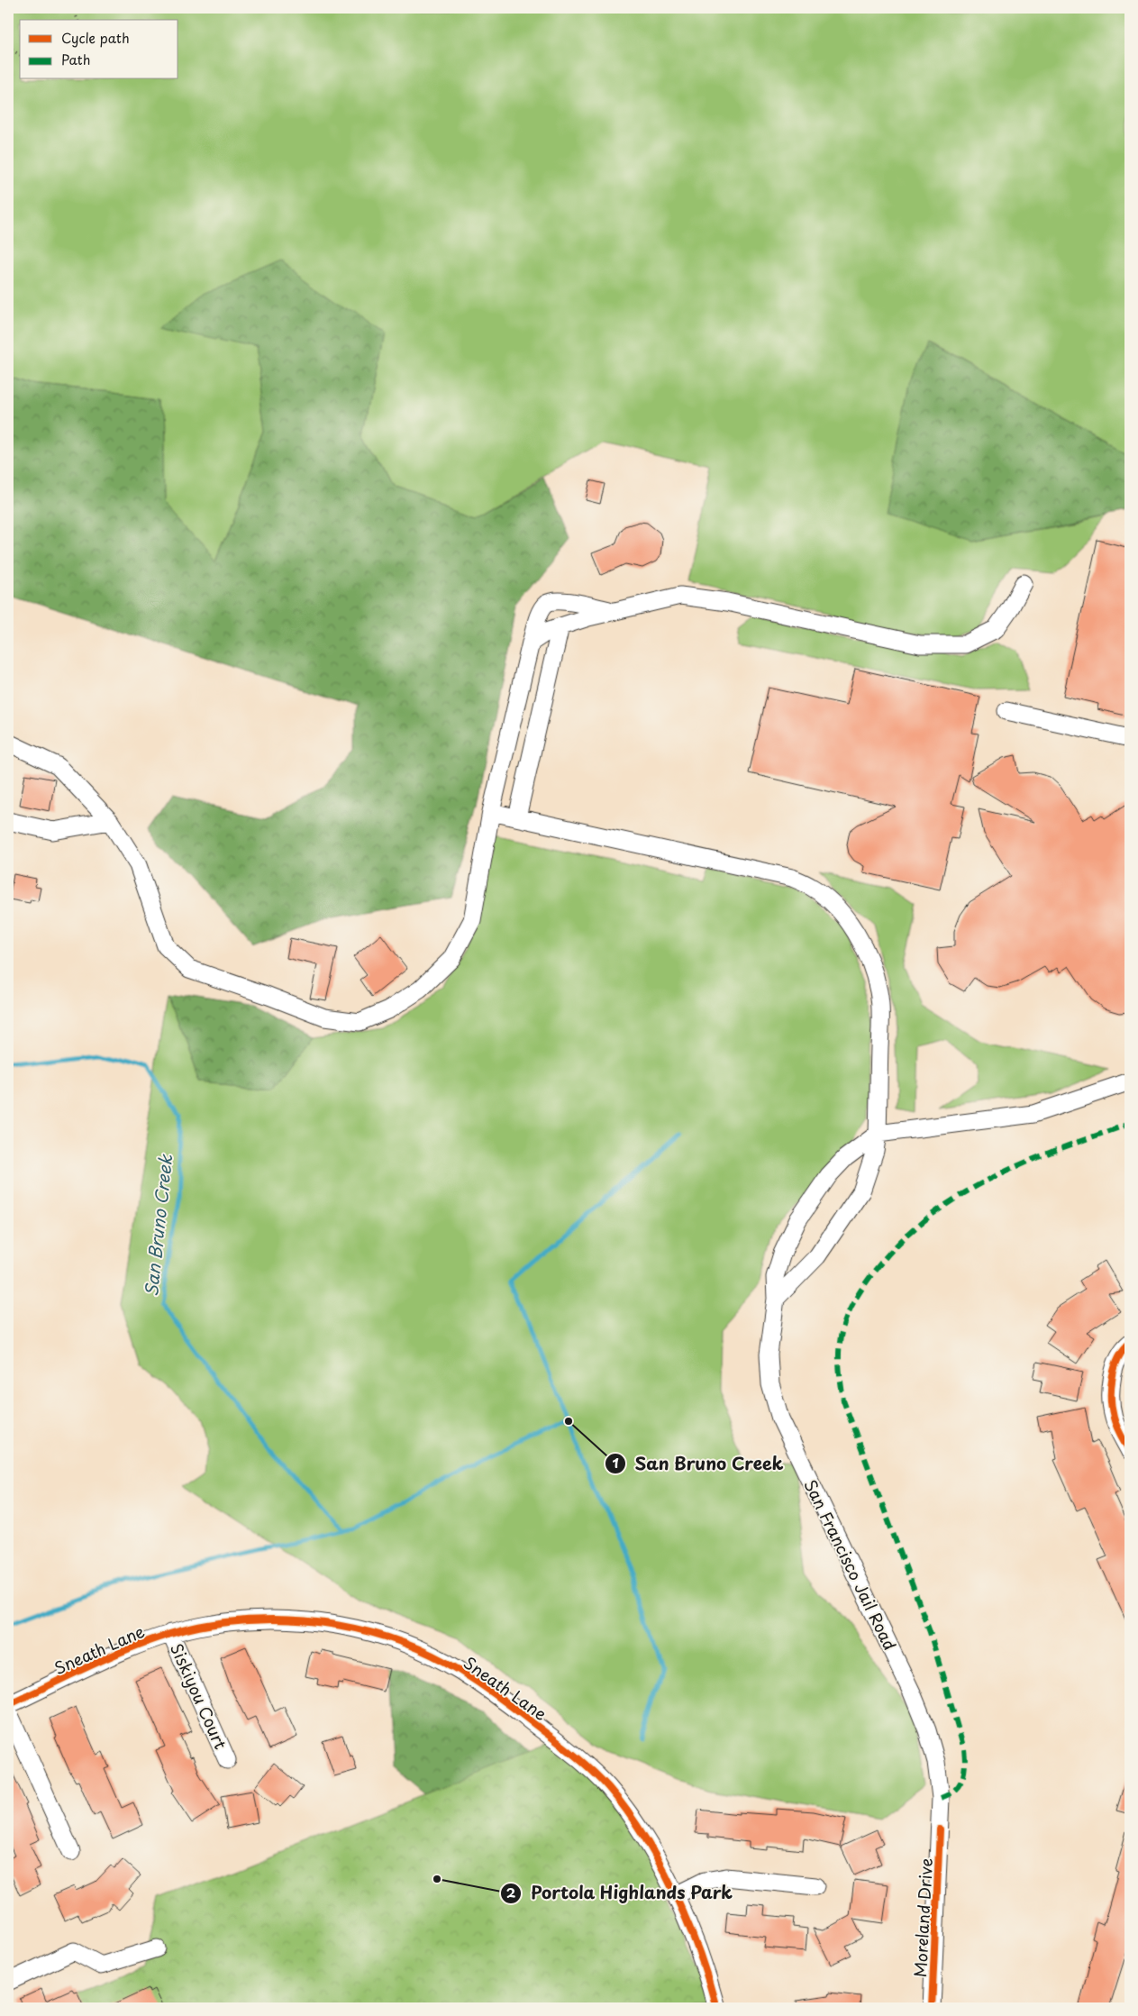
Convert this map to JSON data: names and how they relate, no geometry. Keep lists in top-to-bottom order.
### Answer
{
  "streets": {
    "street": [
      "San Francisco Jail Road",
      "Sneath Lane",
      "Siskiyou Court",
      "Moreland Drive"
    ]
  },
  "crossings": [
    ["San Francisco Jail Road", "Moreland Drive"],
    ["Sneath Lane", "Siskiyou Court"]
  ],
  "water": ["San Bruno Creek"],
  "places": ["San Bruno Creek", "Portola Highlands Park"],
  "legend": ["Cycle path", "Path"]
}
